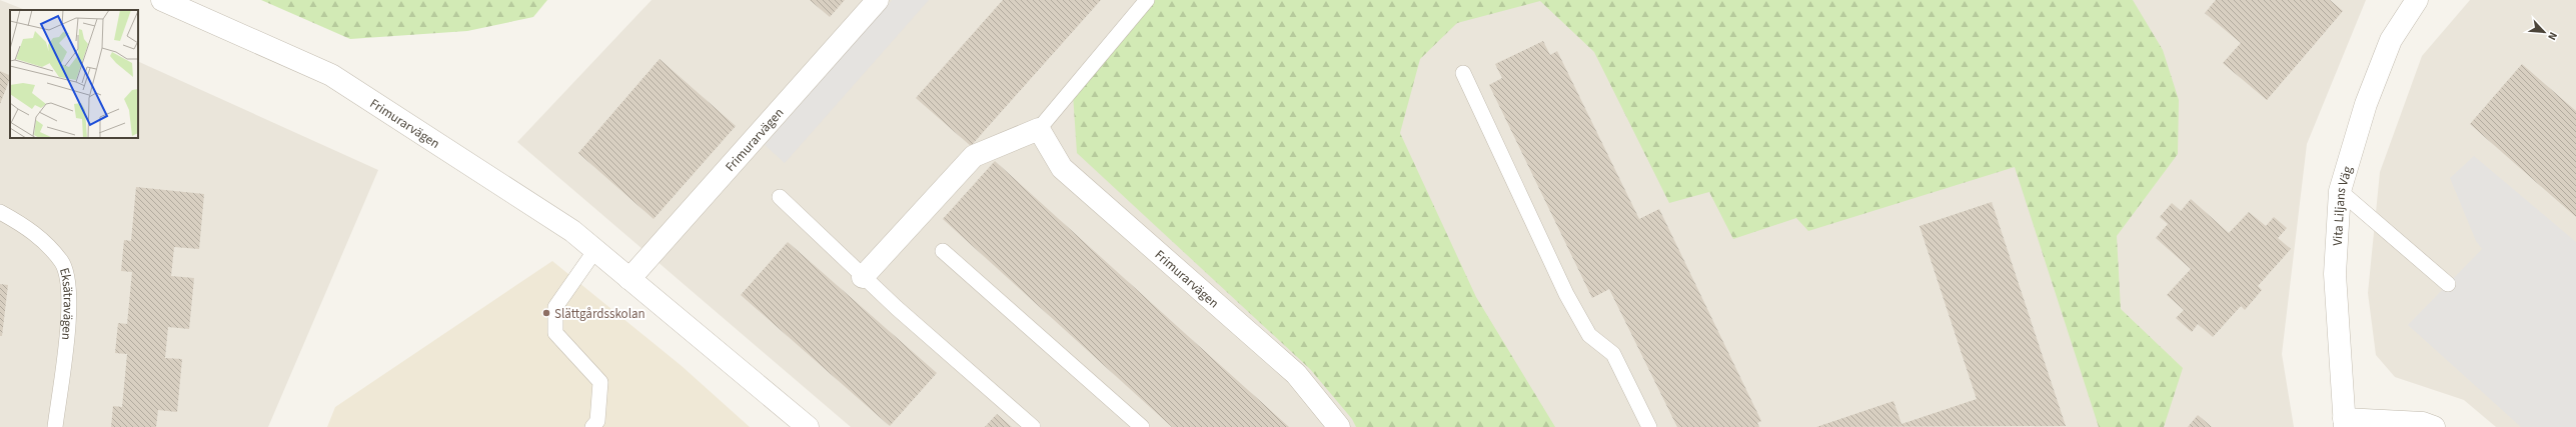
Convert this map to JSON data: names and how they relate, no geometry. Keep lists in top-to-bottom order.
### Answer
{
  "streets": {
    "street": ["Frimurarvägen", "Vita Liljans Väg"],
    "lane": ["Eksätravägen"]
  },
  "places": ["Slättgårdsskolan"],
  "north": "bottom right"
}
